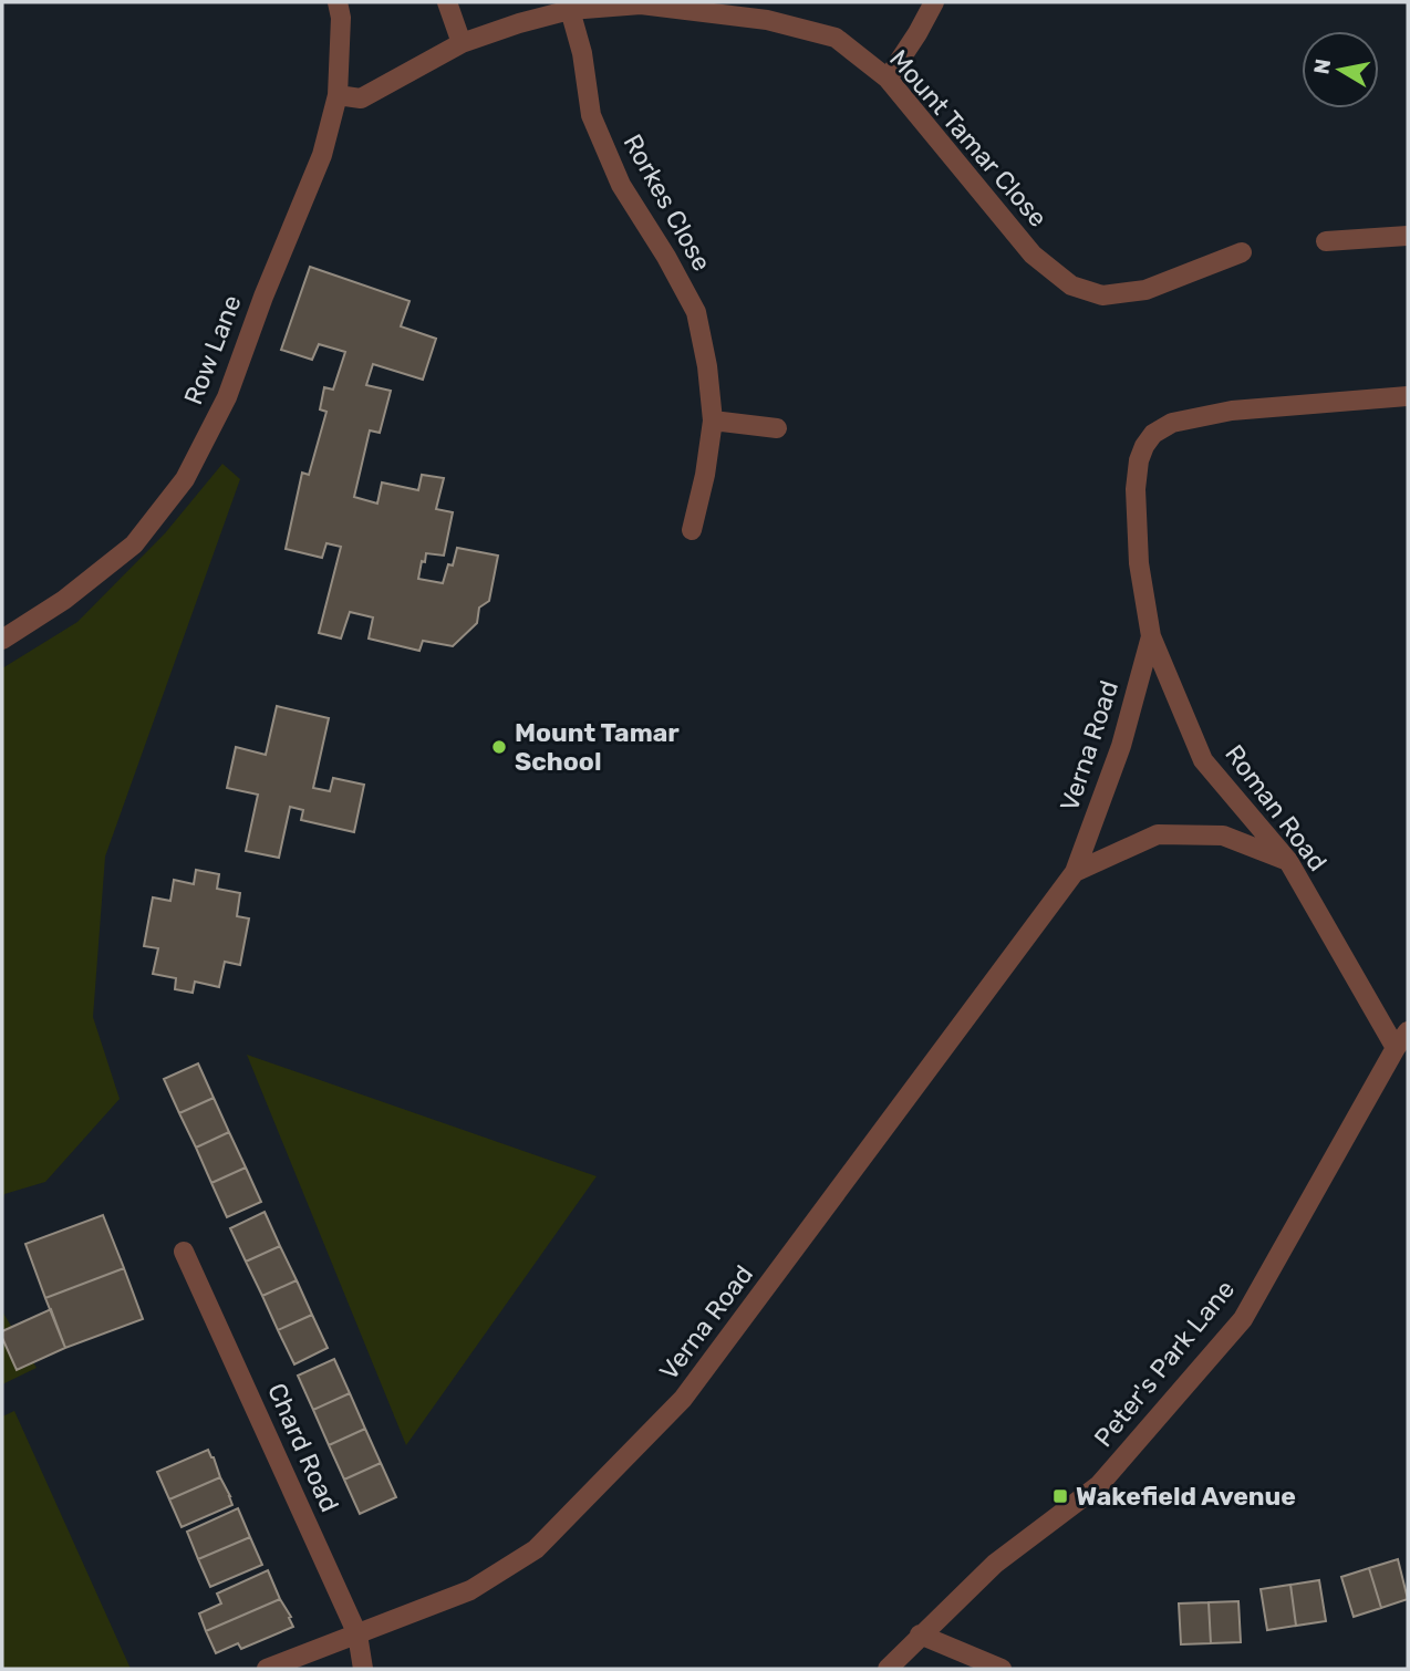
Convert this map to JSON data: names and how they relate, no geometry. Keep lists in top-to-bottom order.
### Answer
{
  "streets": {
    "street": [
      "Mount Tamar Close",
      "Rorkes Close",
      "Row Lane",
      "Verna Road",
      "Roman Road",
      "Peter's Park Lane",
      "Chard Road"
    ]
  },
  "crossings": [
    ["Mount Tamar Close", "Rorkes Close"],
    ["Mount Tamar Close", "Row Lane"],
    ["Verna Road", "Roman Road"],
    ["Verna Road", "Chard Road"],
    ["Roman Road", "Peter's Park Lane"]
  ],
  "places": {
    "other": ["Mount Tamar School"],
    "transit": ["Wakefield Avenue"]
  },
  "north": "left"
}
